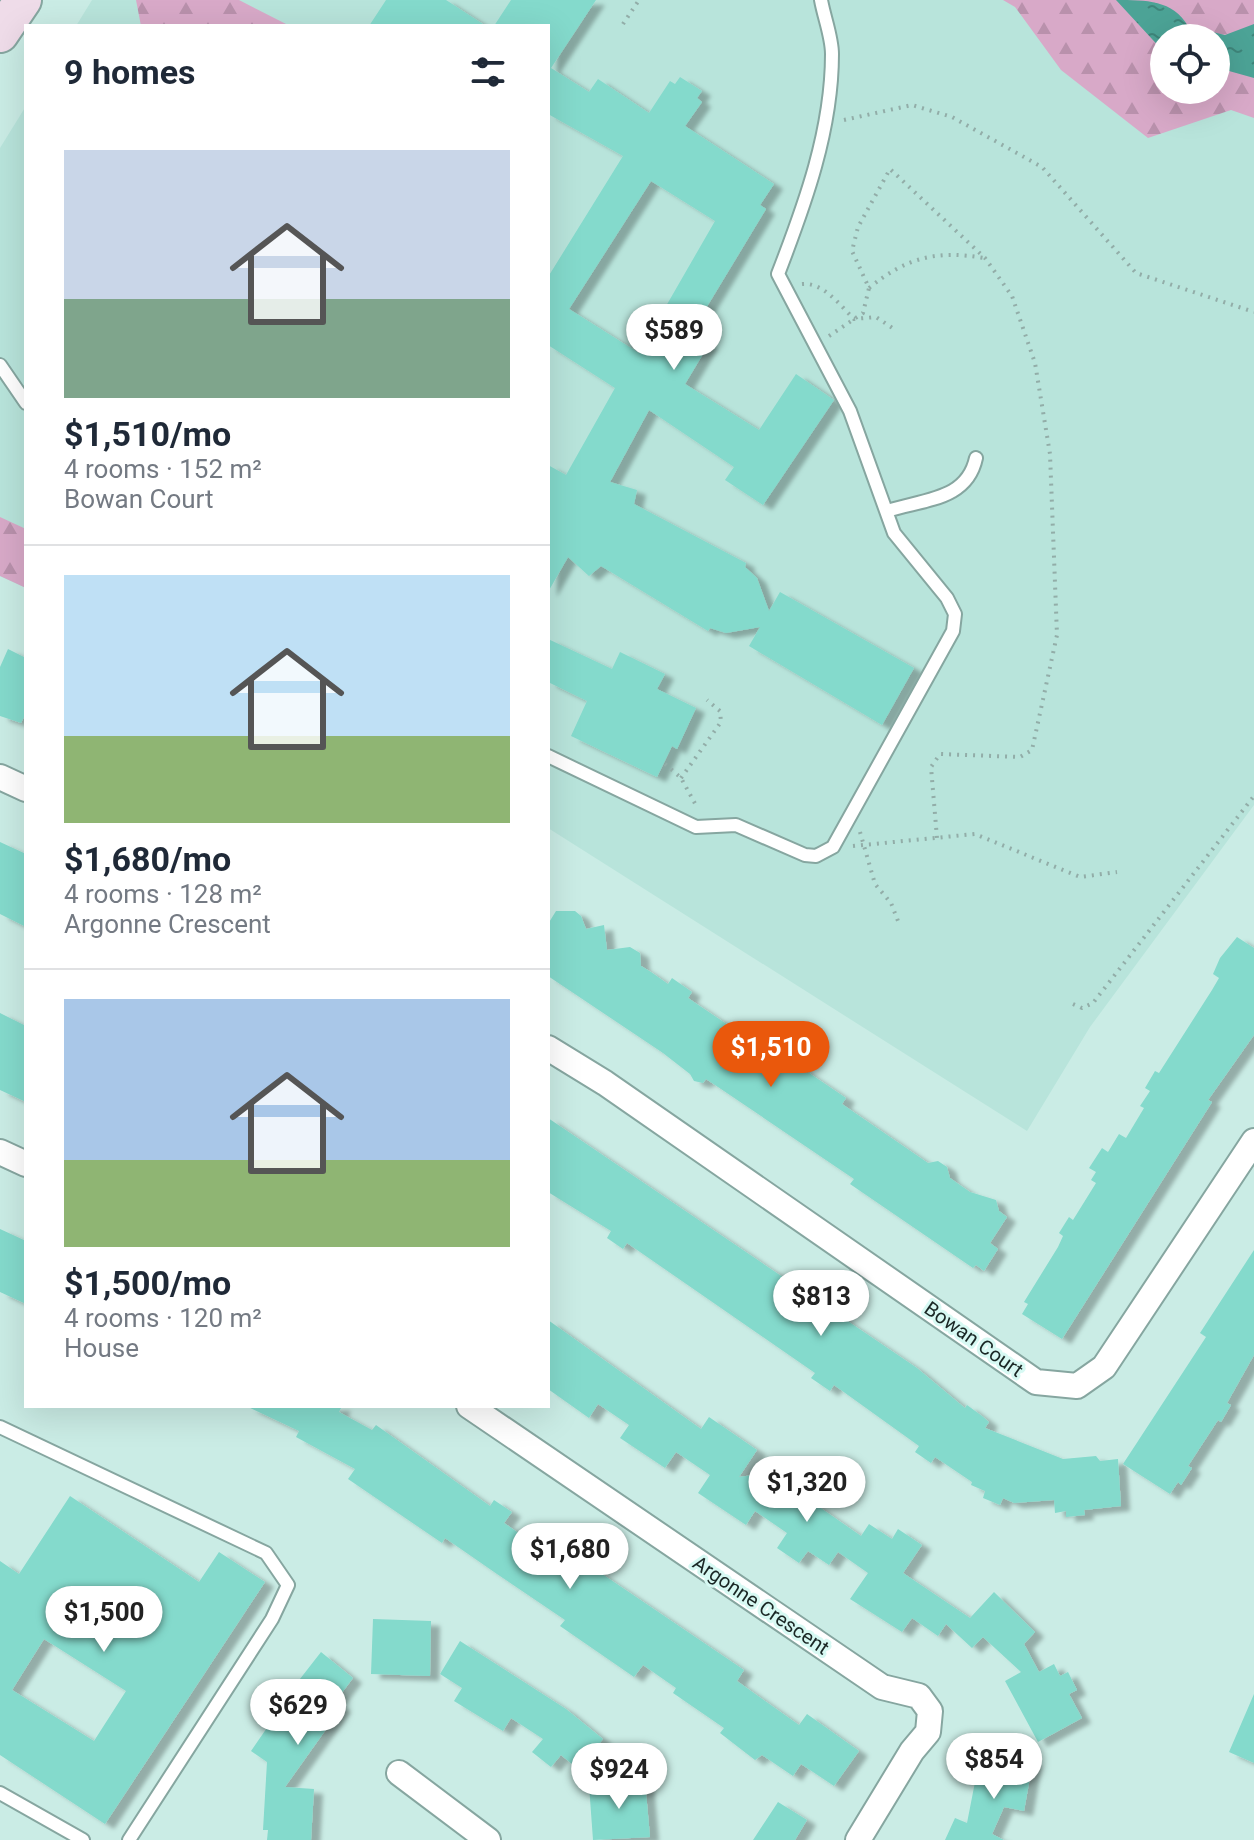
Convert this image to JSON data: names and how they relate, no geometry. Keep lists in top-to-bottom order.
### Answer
{
  "streets": {
    "street": ["Bowan Court", "Argonne Crescent"]
  },
  "page": {
    "heading": "9 homes",
    "list": [
      {
        "name": "$1,510/mo",
        "note": "4 rooms · 152 m² · Bowan Court"
      },
      {
        "name": "$1,680/mo",
        "note": "4 rooms · 128 m² · Argonne Crescent"
      },
      {
        "name": "$1,500/mo",
        "note": "4 rooms · 120 m² · House"
      }
    ],
    "price": [
      "$589",
      "$1,510",
      "$813",
      "$1,320",
      "$1,680",
      "$1,500",
      "$629",
      "$854",
      "$924"
    ]
  }
}
